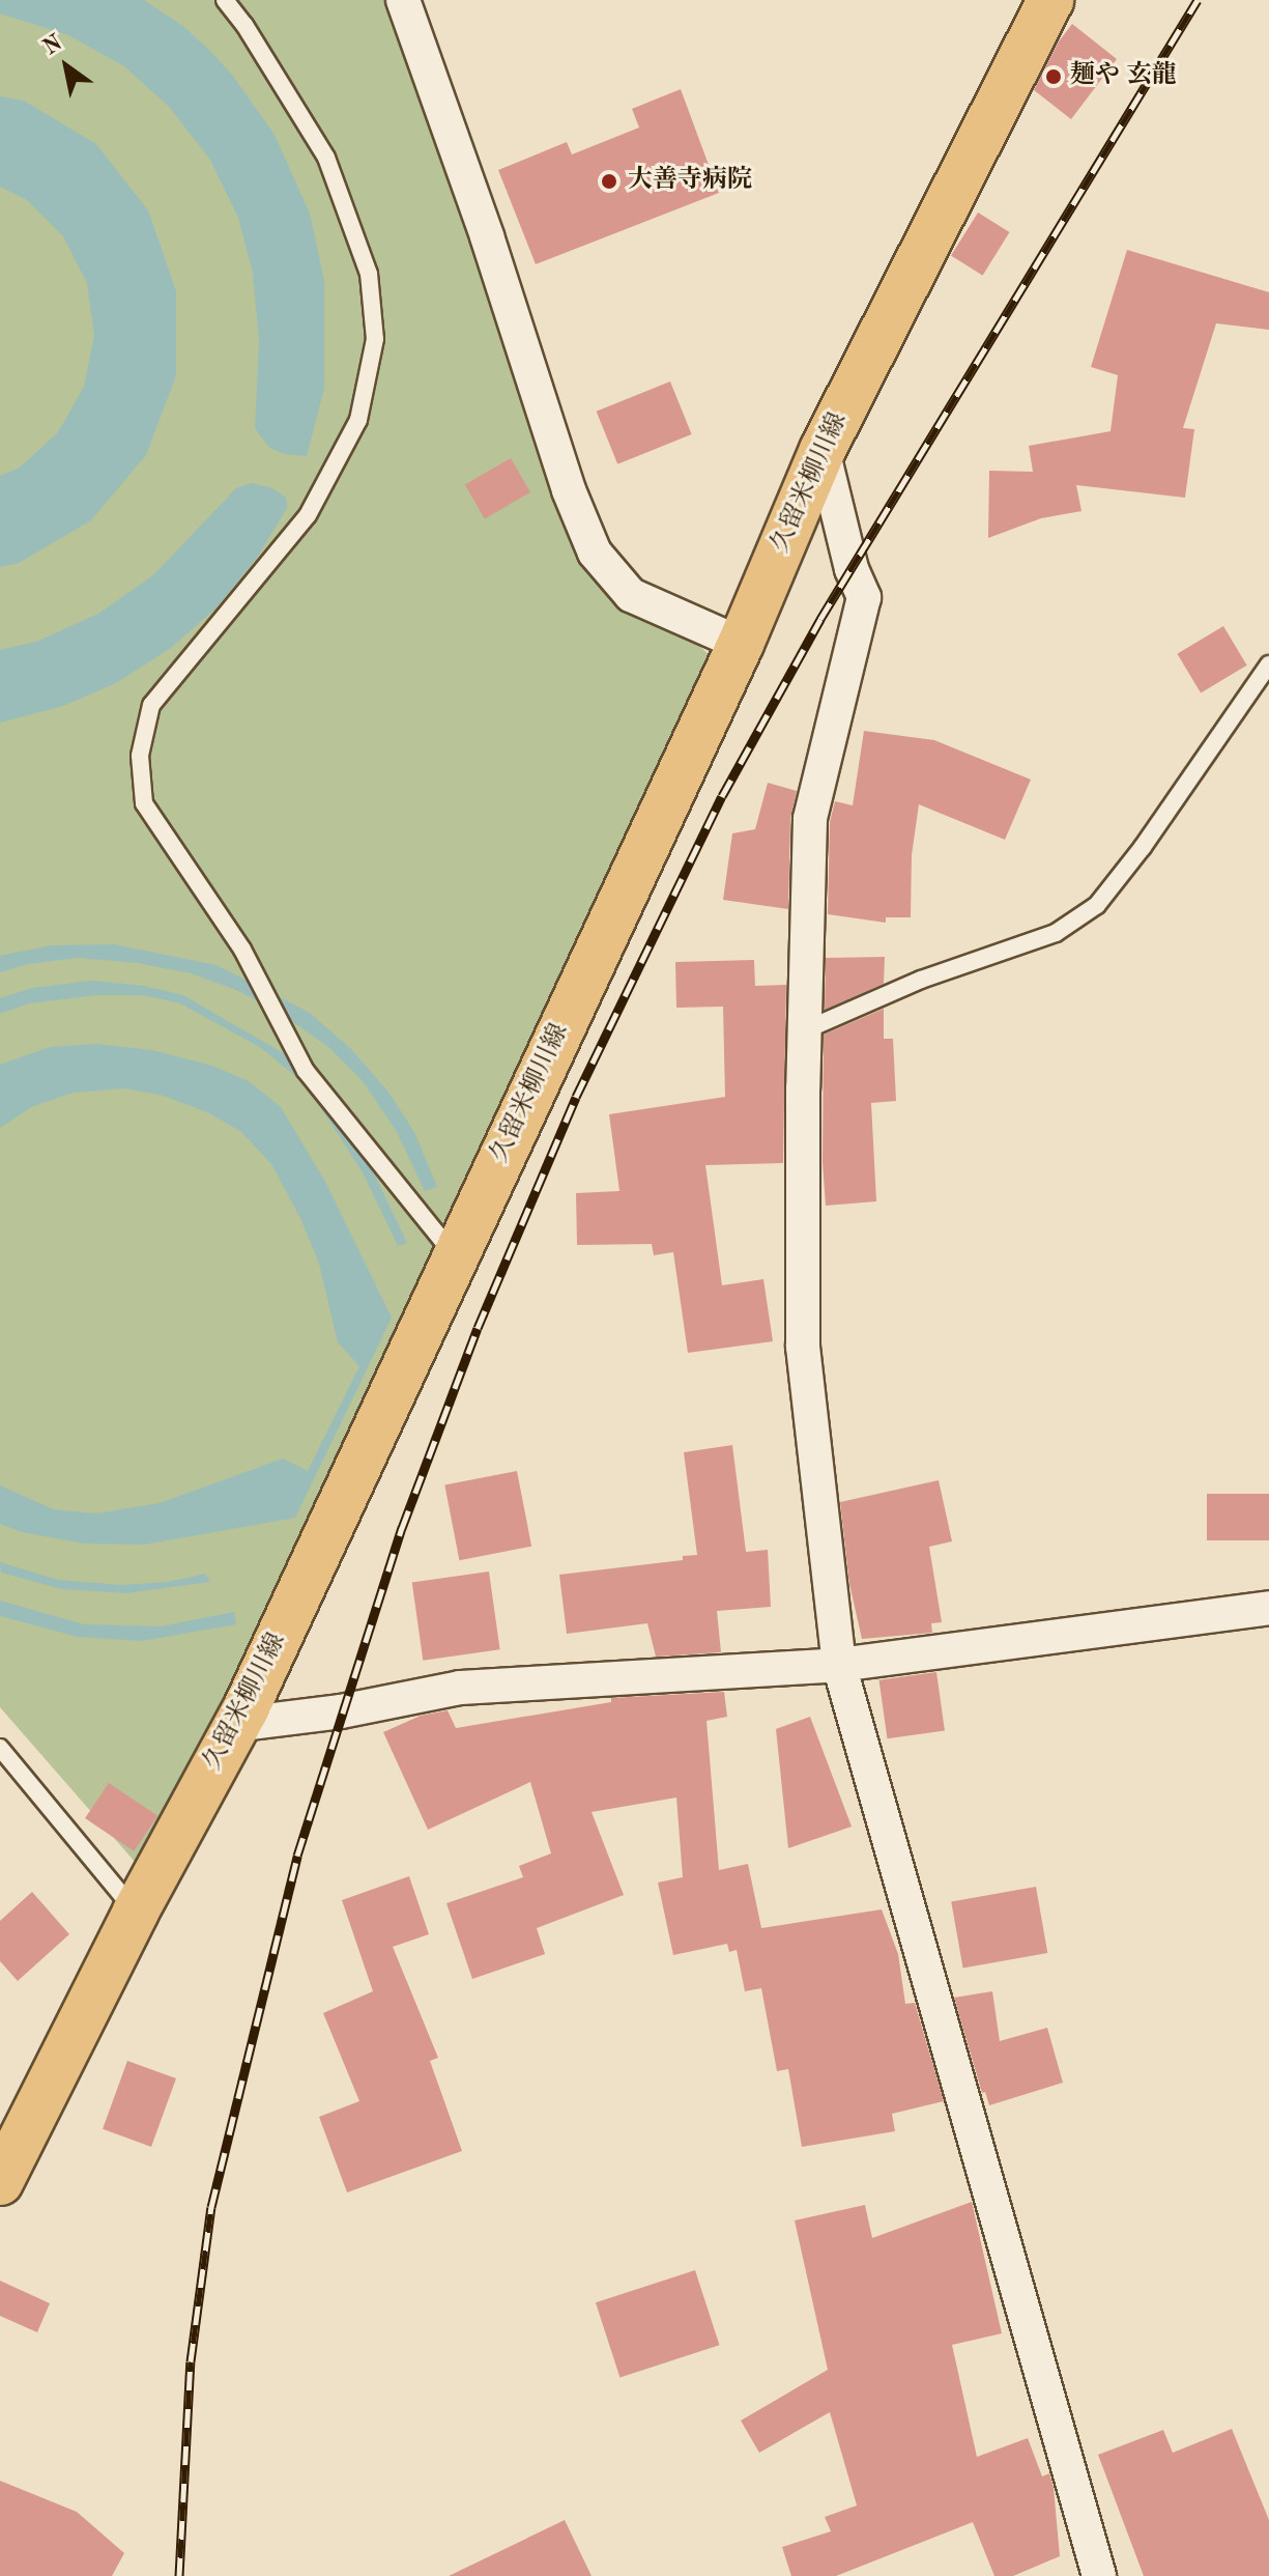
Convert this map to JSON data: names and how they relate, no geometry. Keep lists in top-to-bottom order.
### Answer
{
  "streets": {
    "main road": ["久留米柳川線"]
  },
  "places": ["麺や 玄龍", "大善寺病院"],
  "north": "top left"
}
